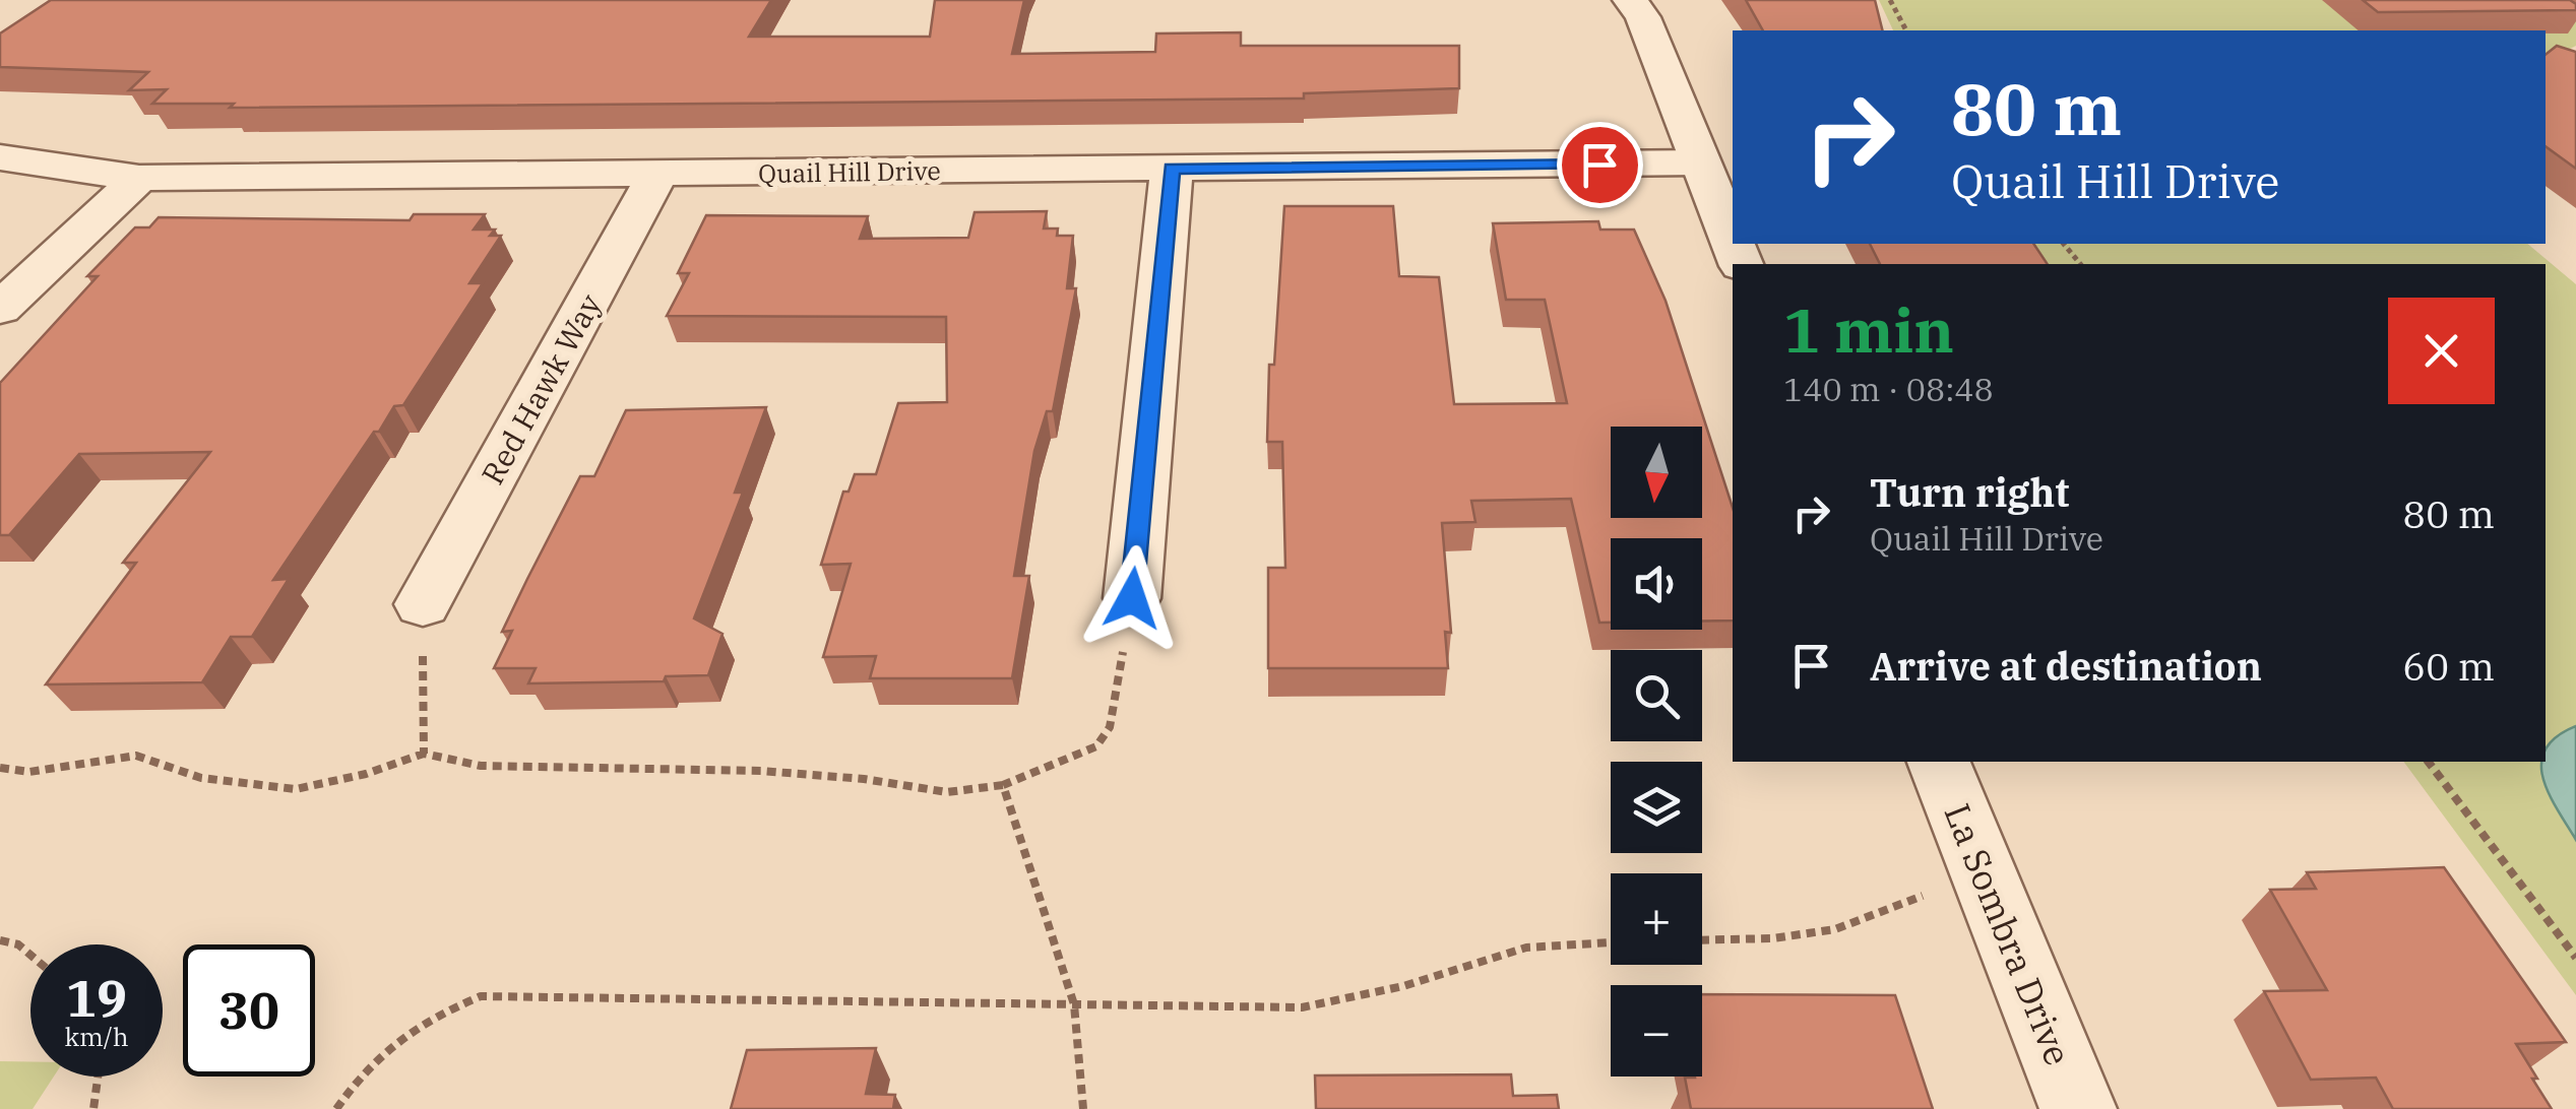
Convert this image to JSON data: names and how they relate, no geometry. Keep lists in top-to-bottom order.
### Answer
{
  "streets": {
    "street": ["Quail Hill Drive", "Red Hawk Way", "La Sombra Drive"]
  },
  "crossings": [
    ["Quail Hill Drive", "Red Hawk Way"]
  ],
  "north": "bottom",
  "page": {
    "turn": ["80 m", "Quail Hill Drive"],
    "heading": ["1 min", "140 m · 08:48"],
    "map_buttons": ["+", "−"],
    "list": [
      {
        "name": "Turn right",
        "note": "Quail Hill Drive",
        "value": "80 m"
      },
      {
        "name": "Arrive at destination",
        "value": "60 m"
      }
    ],
    "speed": "19 km/h",
    "limit": "30"
  }
}
